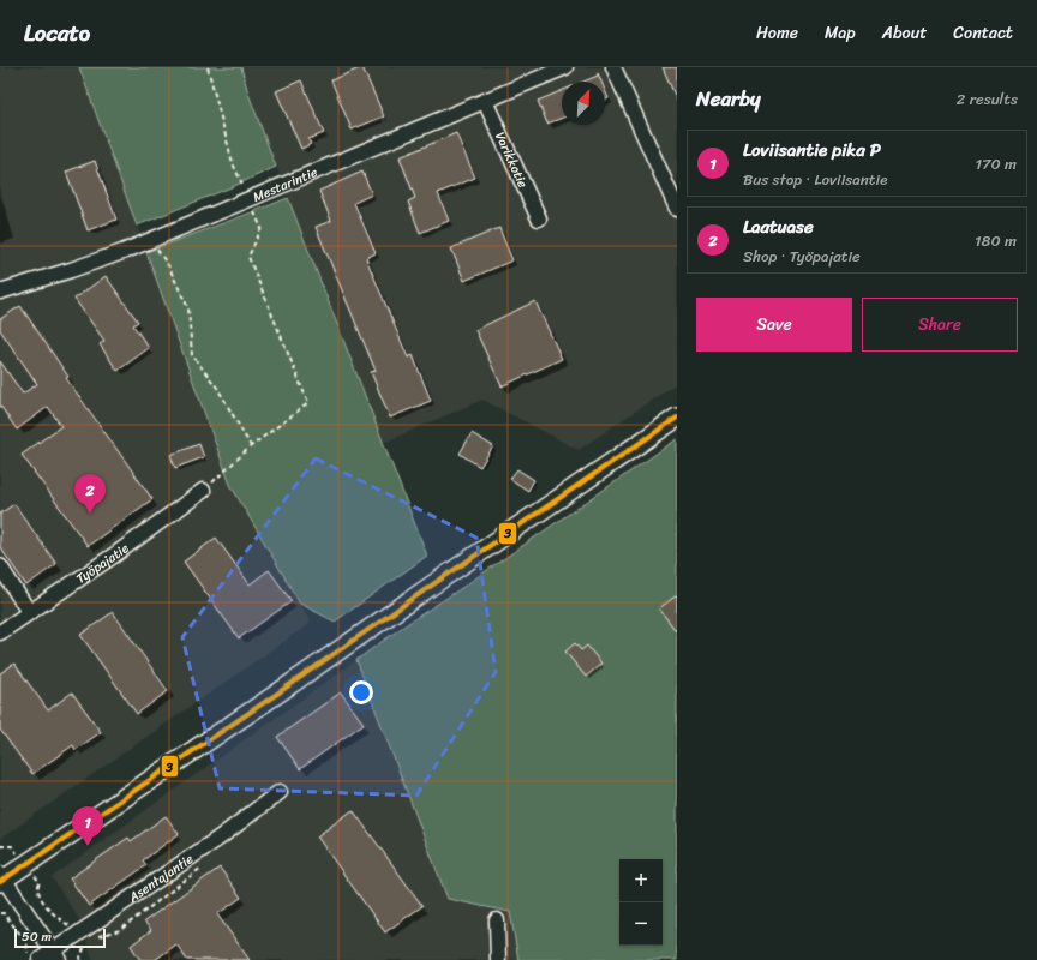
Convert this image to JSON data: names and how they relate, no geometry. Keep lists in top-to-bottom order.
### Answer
{
  "streets": {
    "street": [
      "Varikkotie",
      "Mestarintie",
      "Työpajatie",
      "Asentajantie"
    ]
  },
  "crossings": [
    ["Varikkotie", "Mestarintie"]
  ],
  "lines": ["transit line 3"],
  "scale_bar": "50 m",
  "north": "top right",
  "page": {
    "header": "Locato",
    "nav": [
      "Home",
      "Map",
      "About",
      "Contact"
    ],
    "heading": ["Nearby", "2 results"],
    "list": [
      {
        "mark": "1",
        "name": "Loviisantie pika P",
        "note": "Bus stop · Loviisantie",
        "value": "170 m"
      },
      {
        "mark": "2",
        "name": "Laatuase",
        "note": "Shop · Työpajatie",
        "value": "180 m"
      }
    ],
    "buttons": ["Save", "Share"],
    "pins": ["2", "1"],
    "map_buttons": ["+", "−"],
    "scale": "50 m"
  }
}
